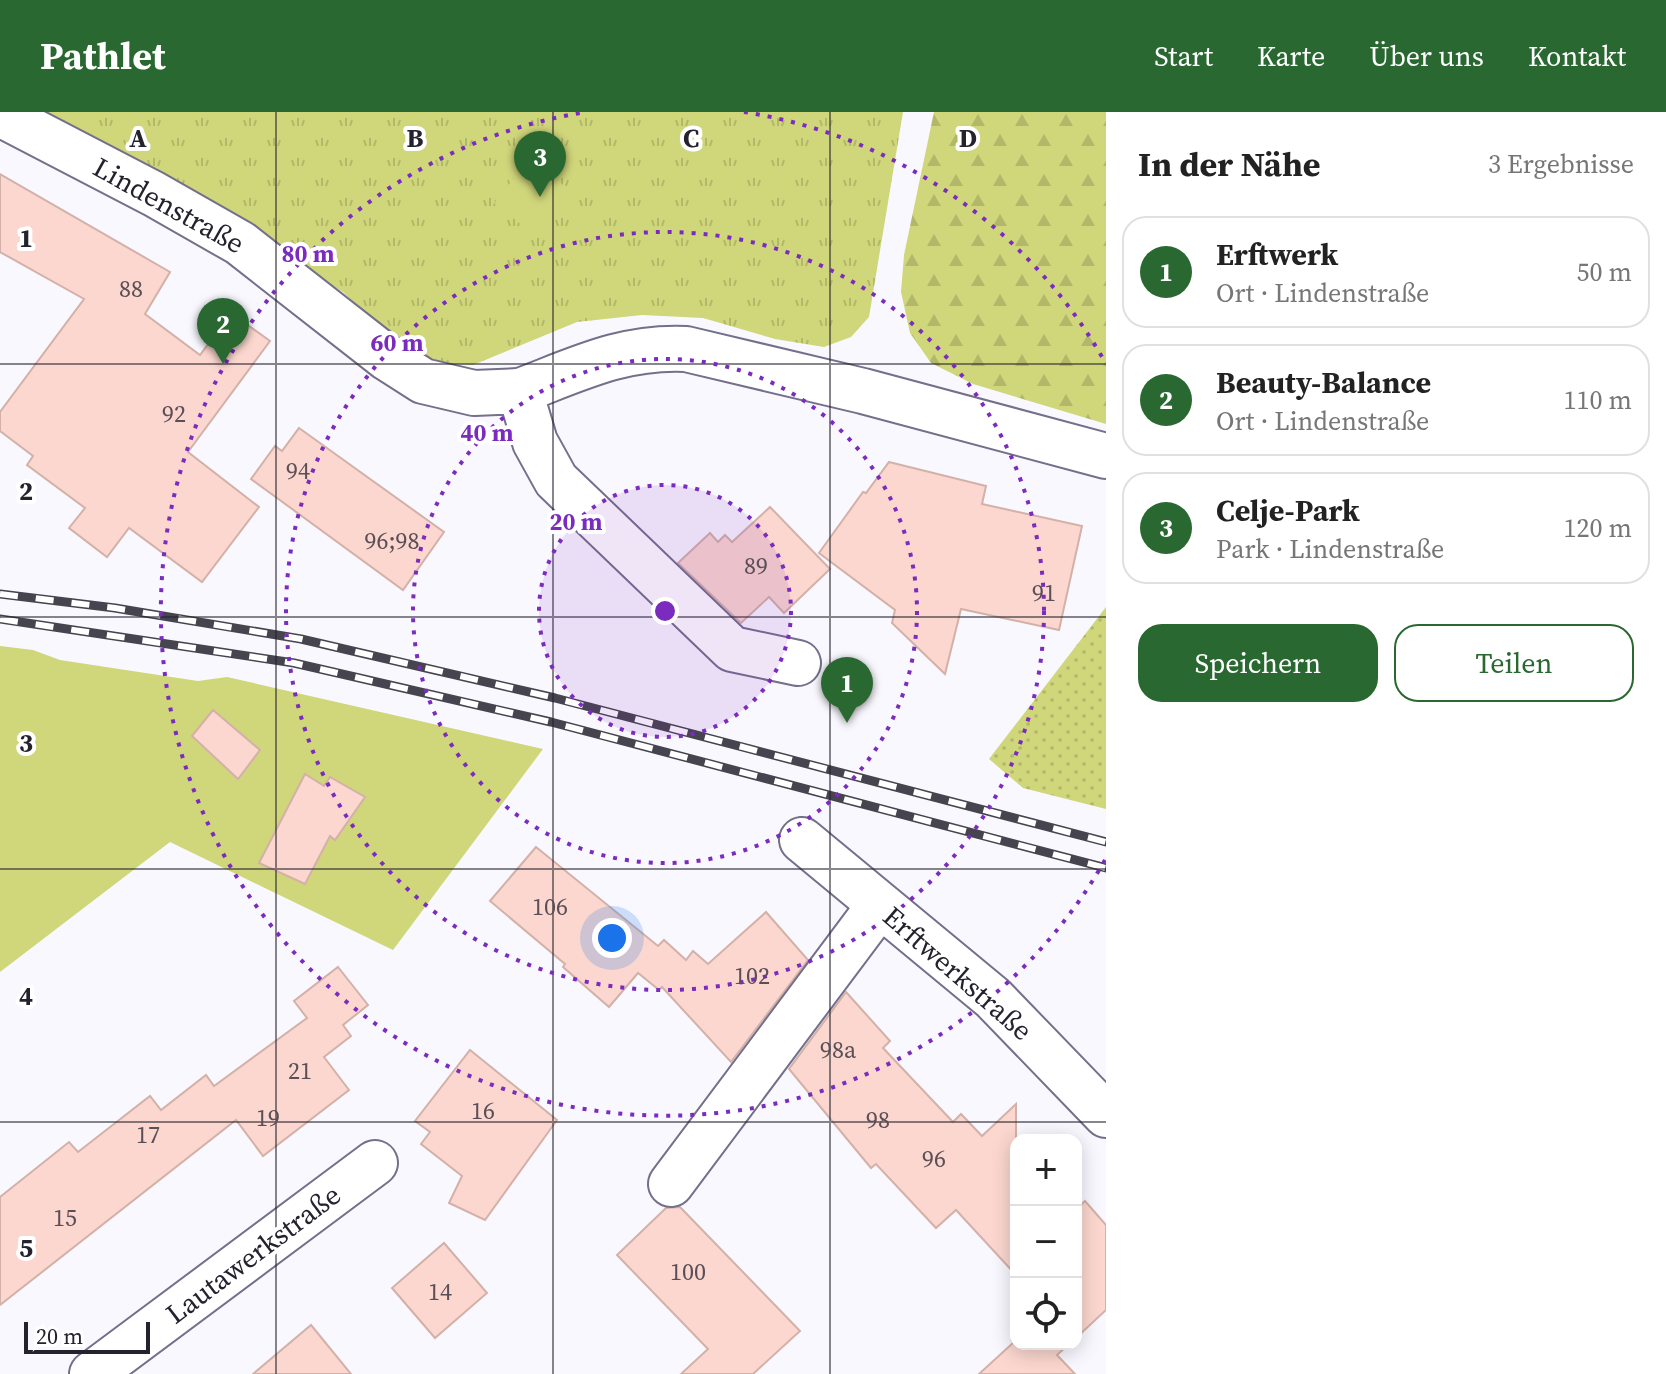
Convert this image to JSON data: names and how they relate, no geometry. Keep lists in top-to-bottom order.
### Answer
{
  "streets": {
    "street": ["Lindenstraße", "Erftwerkstraße", "Lautawerkstraße"]
  },
  "house_numbers": [
    "88",
    "92",
    "94",
    "96;98",
    "89",
    "91",
    "106",
    "102",
    "98a",
    "21",
    "16",
    "19",
    "98",
    "17",
    "96",
    "15",
    "100",
    "14"
  ],
  "scale_bar": "20 m",
  "page": {
    "header": "Pathlet",
    "nav": [
      "Start",
      "Karte",
      "Über uns",
      "Kontakt"
    ],
    "heading": ["In der Nähe", "3 Ergebnisse"],
    "pins": ["3", "2", "1"],
    "list": [
      {
        "mark": "1",
        "name": "Erftwerk",
        "note": "Ort · Lindenstraße",
        "value": "50 m"
      },
      {
        "mark": "2",
        "name": "Beauty-Balance",
        "note": "Ort · Lindenstraße",
        "value": "110 m"
      },
      {
        "mark": "3",
        "name": "Celje-Park",
        "note": "Park · Lindenstraße",
        "value": "120 m"
      }
    ],
    "buttons": ["Speichern", "Teilen"],
    "map_buttons": ["+", "−"],
    "scale": "20 m"
  },
  "grid": {
    "columns": [
      "A",
      "B",
      "C",
      "D"
    ],
    "rows": [
      "1",
      "2",
      "3",
      "4",
      "5"
    ]
  },
  "rings": [
    "80 m",
    "60 m",
    "40 m",
    "20 m"
  ]
}
